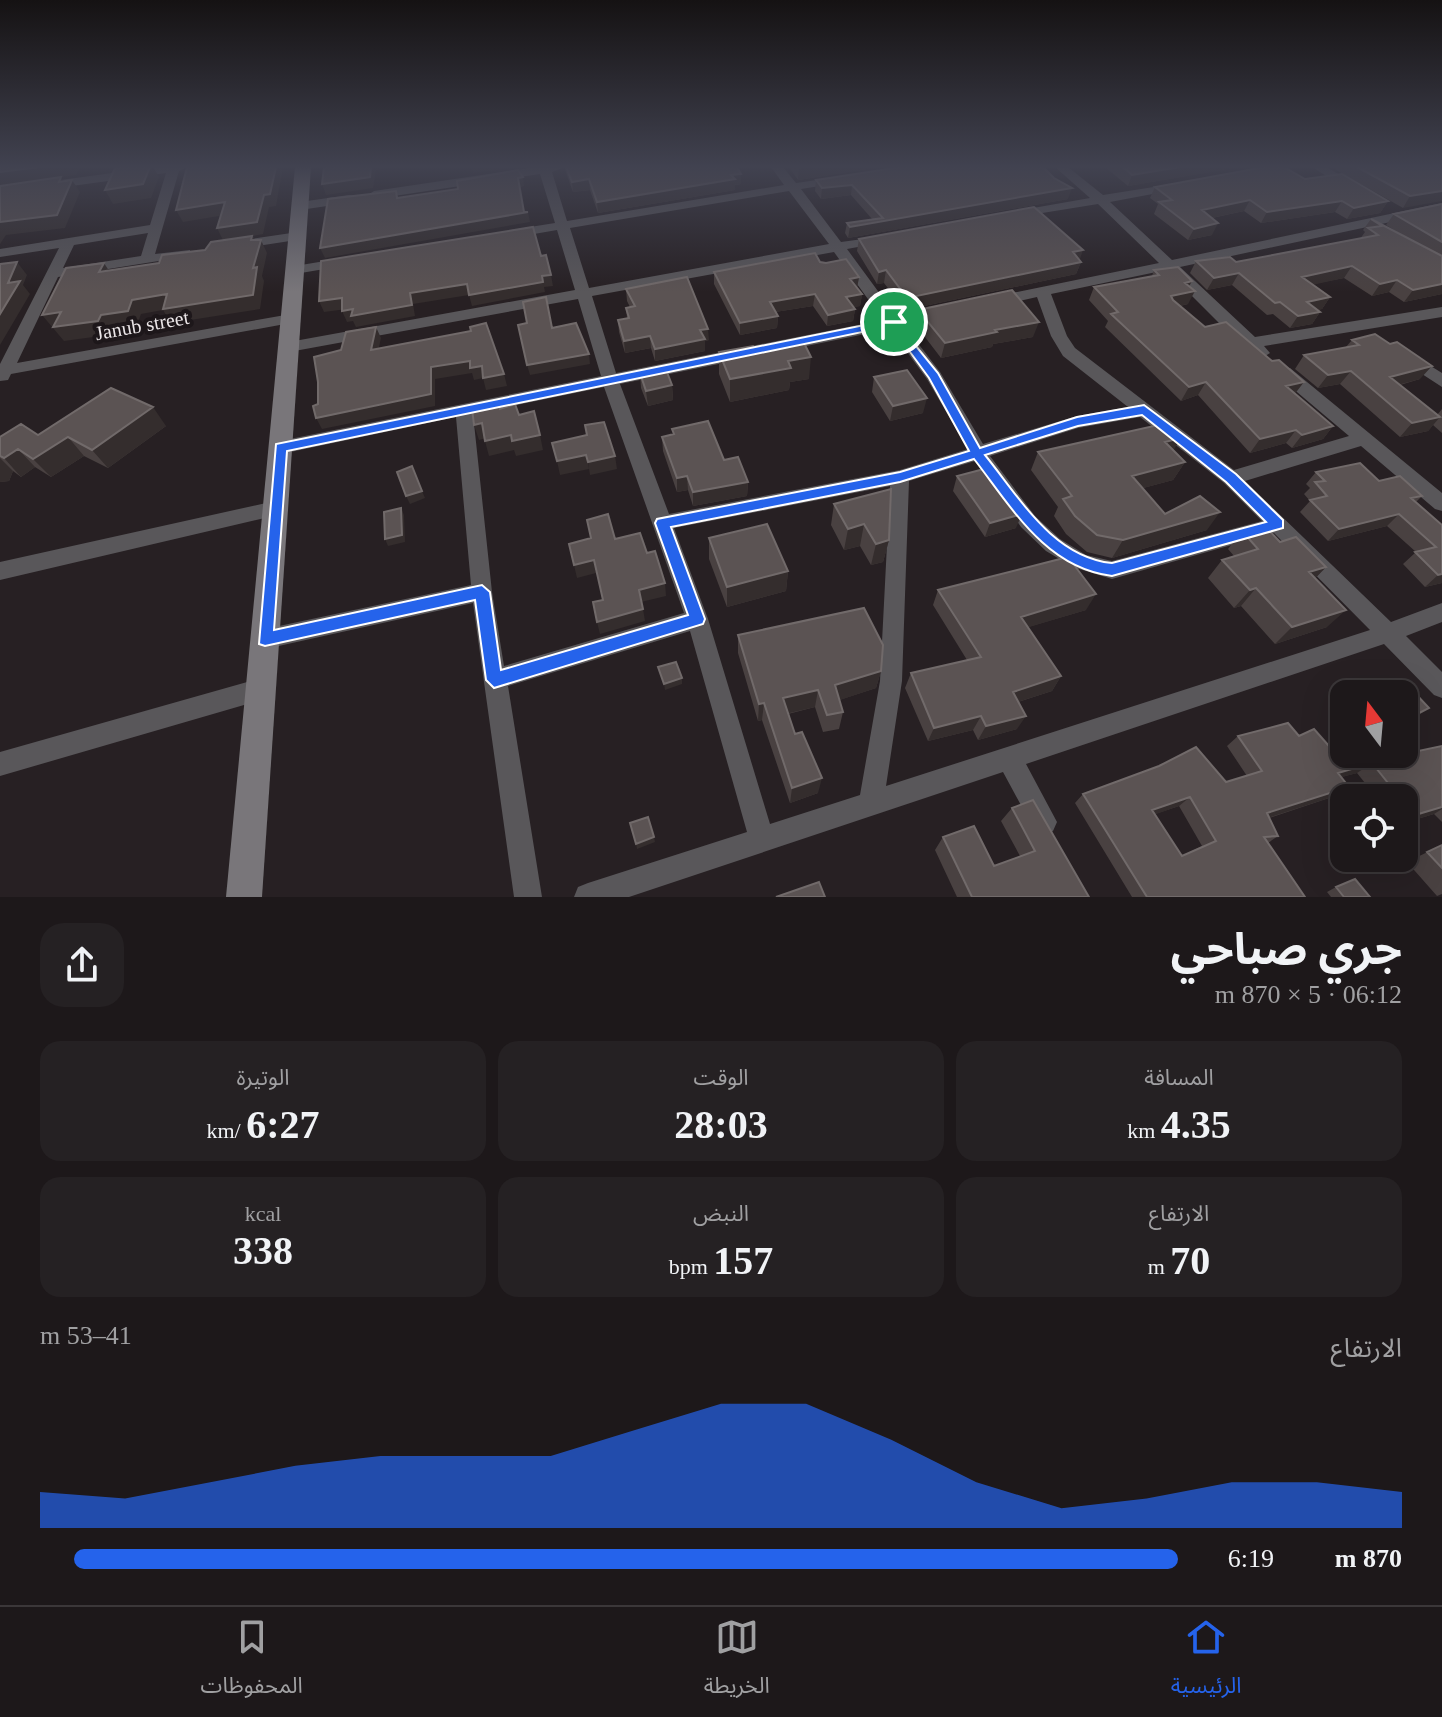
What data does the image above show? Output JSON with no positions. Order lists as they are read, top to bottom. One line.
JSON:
{"streets":{"street":["Janub street"]},"north":"top","page":{"heading":["جري صباحي","06:12 · 5 × 870 m"],"stats":[["المسافة","4.35 km"],["الوقت","28:03"],["الوتيرة","6:27 /km"],["الارتفاع","70 m"],["النبض","157 bpm"],["kcal","338"]],"chart":["الارتفاع","41–53 m"],"list":[{"name":"870 m","note":"6:19"}],"tabs":["الرئيسية","الخريطة","المحفوظات"]}}
